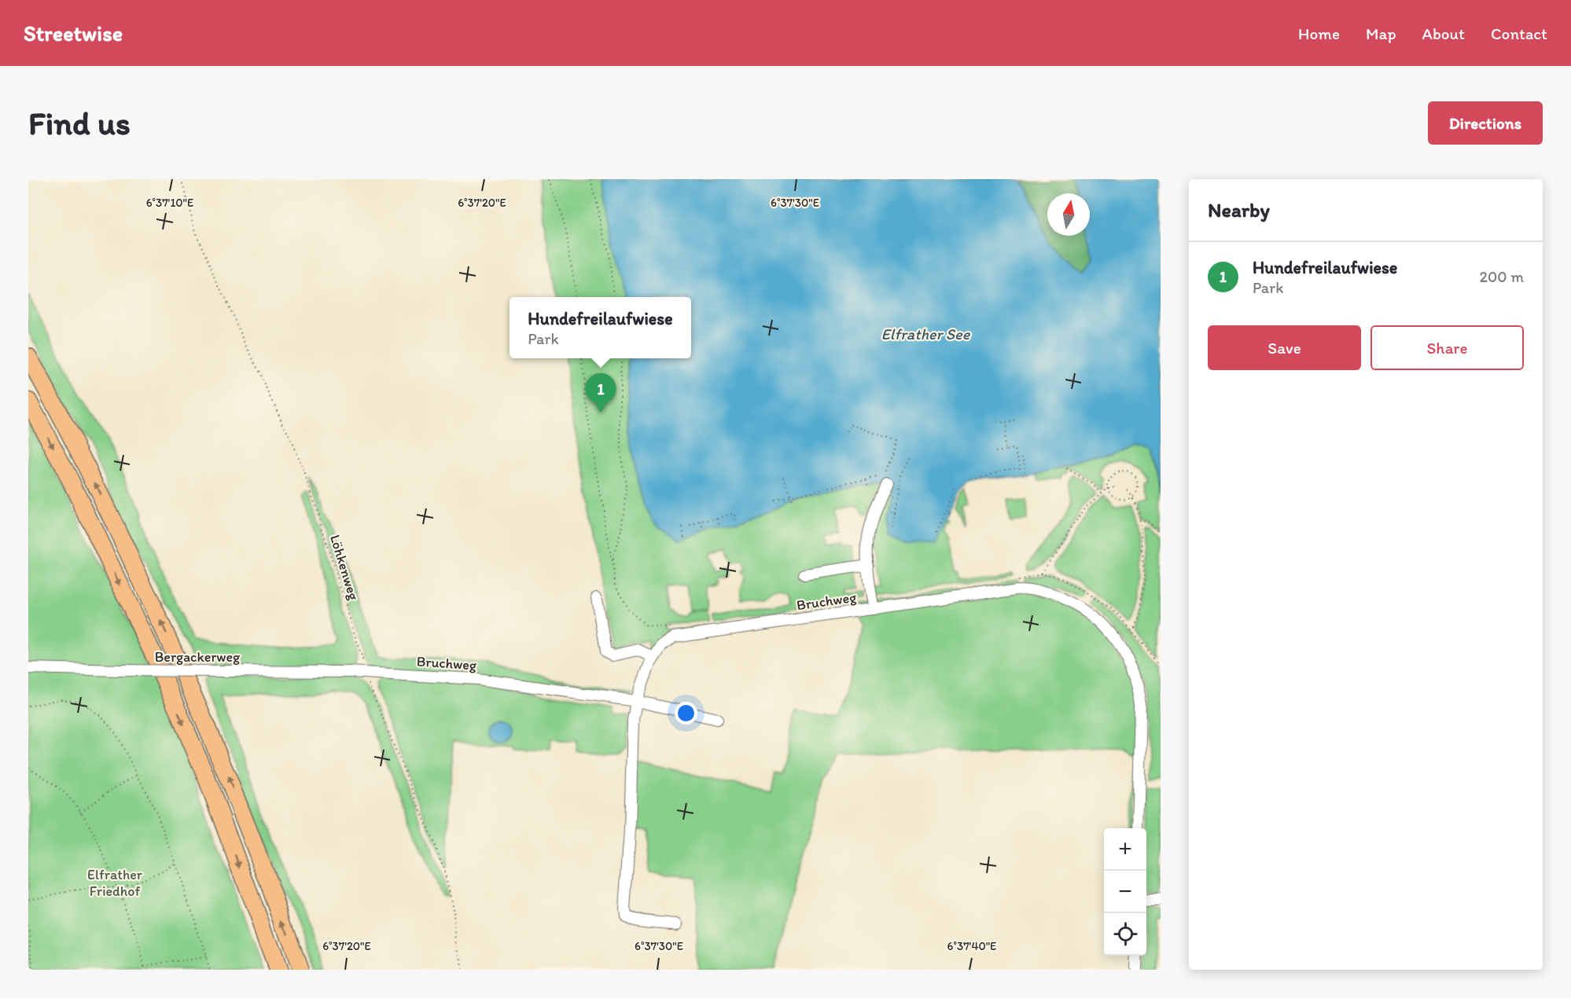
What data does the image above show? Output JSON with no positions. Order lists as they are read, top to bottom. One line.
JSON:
{"streets":{"street":["Bruchweg","Bergackerweg"],"path":["Löhkenweg"]},"crossings":[["Löhkenweg","Bruchweg"],["Löhkenweg","Bergackerweg"],["Bruchweg","Bergackerweg"]],"water":["Elfrather See"],"parks":["Elfrather Friedhof"],"north":"top","page":{"header":"Streetwise","nav":["Home","Map","About","Contact"],"buttons":["Directions",["Save","Share"]],"title":"Find us","heading":"Nearby","list":[{"mark":"1","name":"Hundefreilaufwiese","note":"Park","value":"200 m"}],"popup":["Hundefreilaufwiese","Park"],"pins":"1","map_buttons":["+","−"]},"coordinates":["6°37'10\"E","6°37'20\"E","6°37'30\"E","6°37'40\"E"]}
